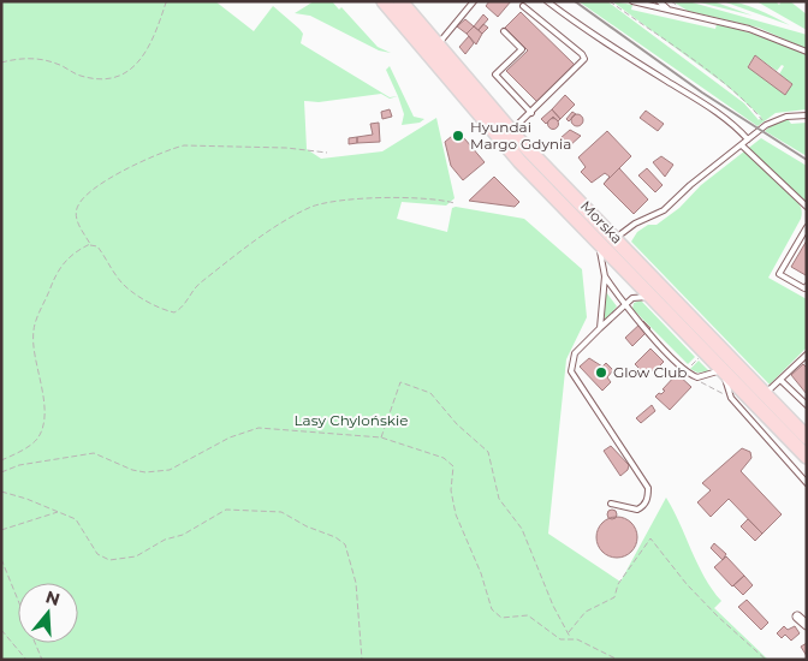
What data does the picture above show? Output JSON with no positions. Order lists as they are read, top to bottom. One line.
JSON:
{"streets":{"main road":["Morska"]},"parks":["Lasy Chylońskie"],"places":["Hyundai Margo Gdynia","Glow Club"],"north":"top"}
